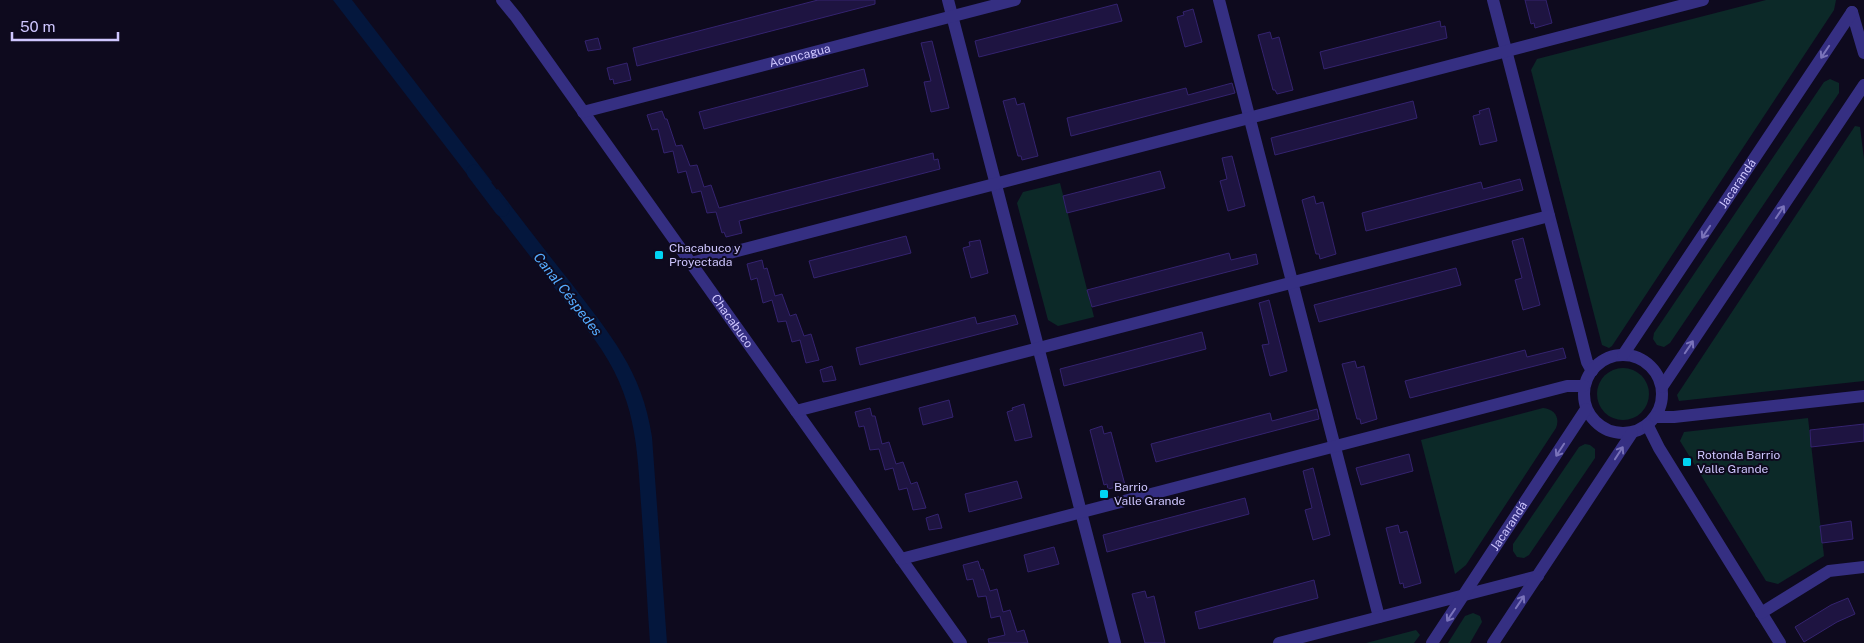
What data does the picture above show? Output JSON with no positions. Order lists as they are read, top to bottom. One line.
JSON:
{"streets":{"street":["Aconcagua","Jacarandá","Chacabuco"]},"crossings":[["Aconcagua","Chacabuco"]],"water":["Canal Céspedes"],"places":{"transit":["Chacabuco y Proyectada","Rotonda Barrio Valle Grande","Barrio Valle Grande"]},"scale_bar":"50 m"}
